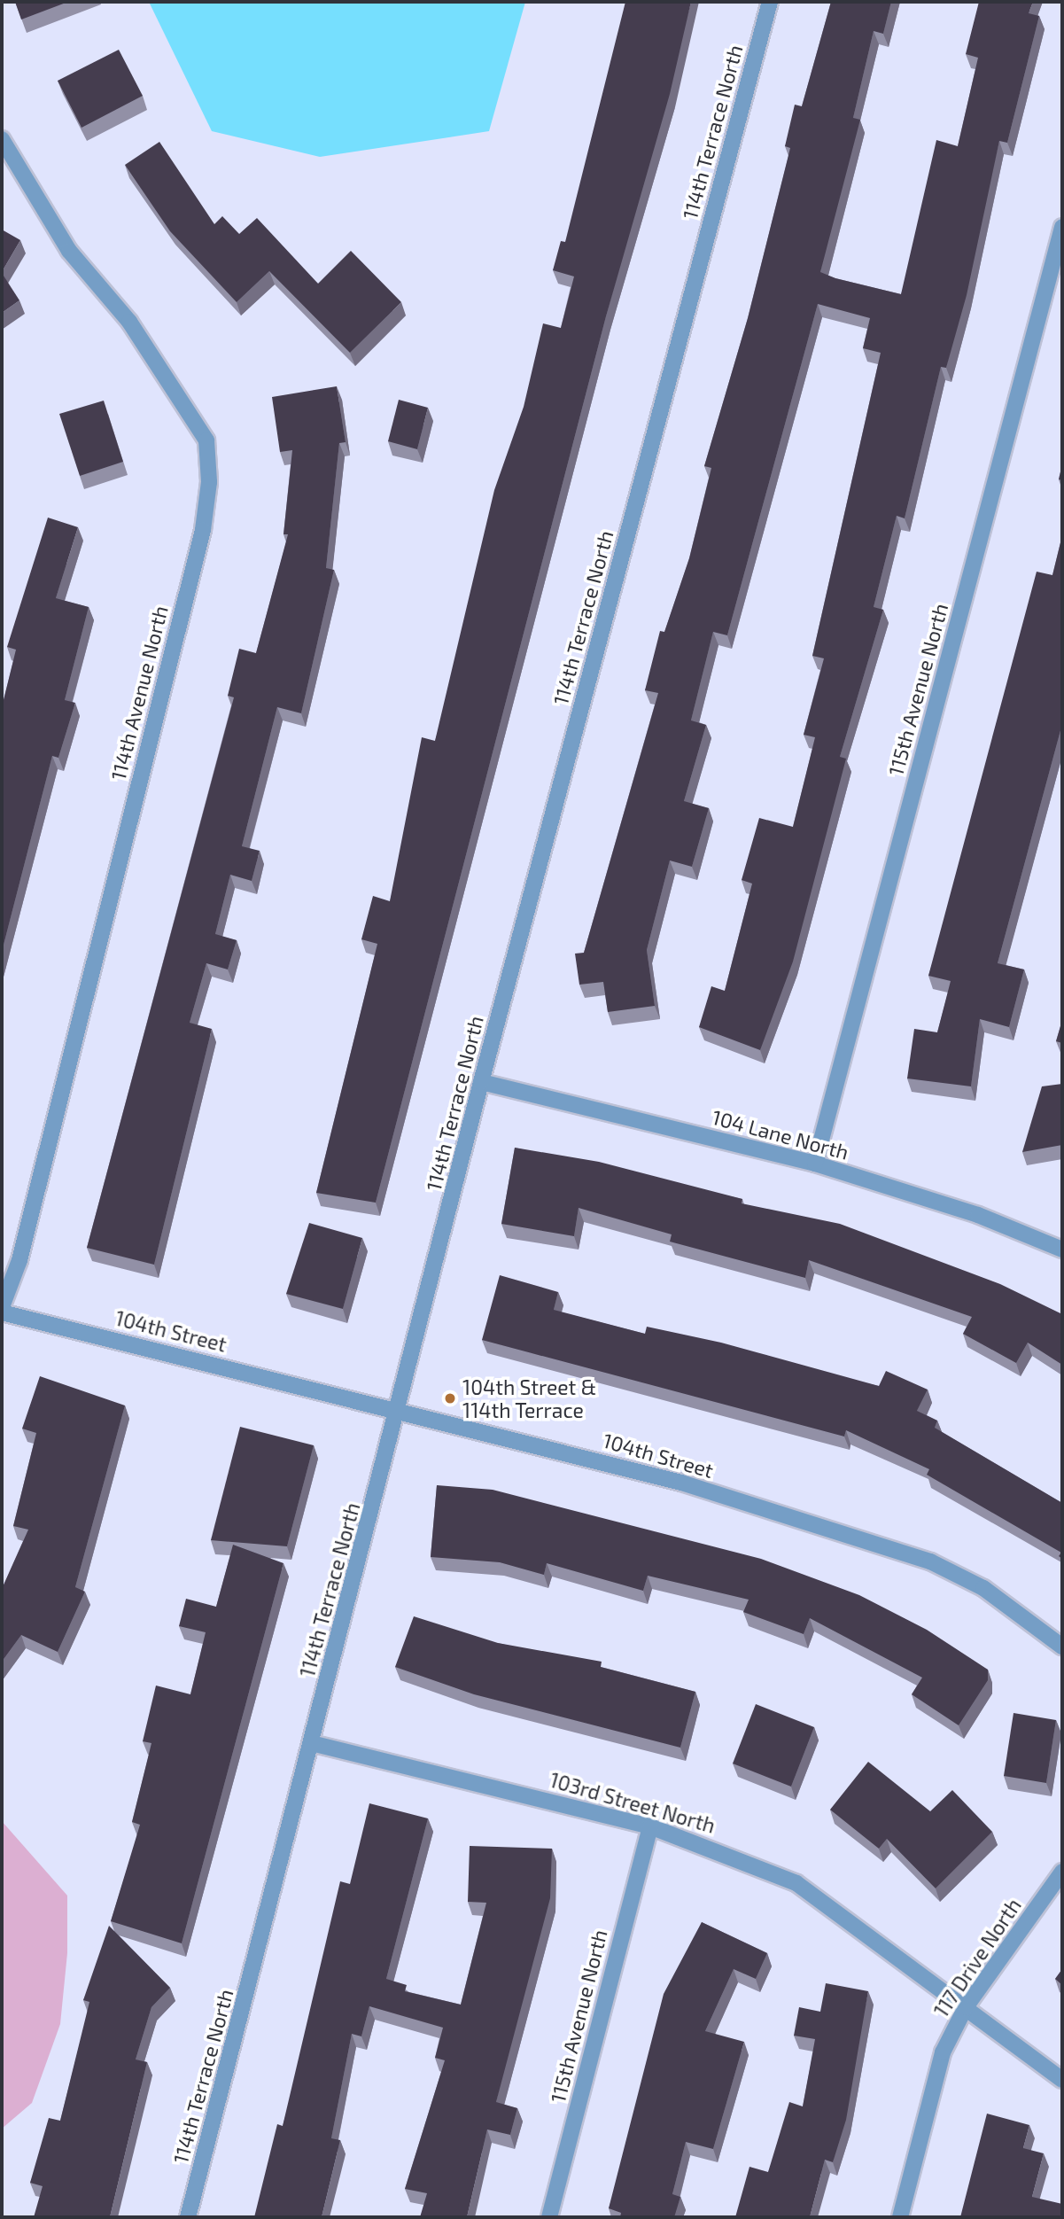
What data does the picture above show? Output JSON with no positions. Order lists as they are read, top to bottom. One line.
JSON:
{"streets":{"street":["114th Terrace North","115th Avenue North","114th Avenue North","104 Lane North","104th Street","103rd Street North","117 Drive North"]},"crossings":[["114th Terrace North","104 Lane North"],["114th Terrace North","104th Street"],["114th Terrace North","103rd Street North"],["115th Avenue North","104 Lane North"],["115th Avenue North","103rd Street North"],["103rd Street North","117 Drive North"]],"places":["104th Street & 114th Terrace"]}
